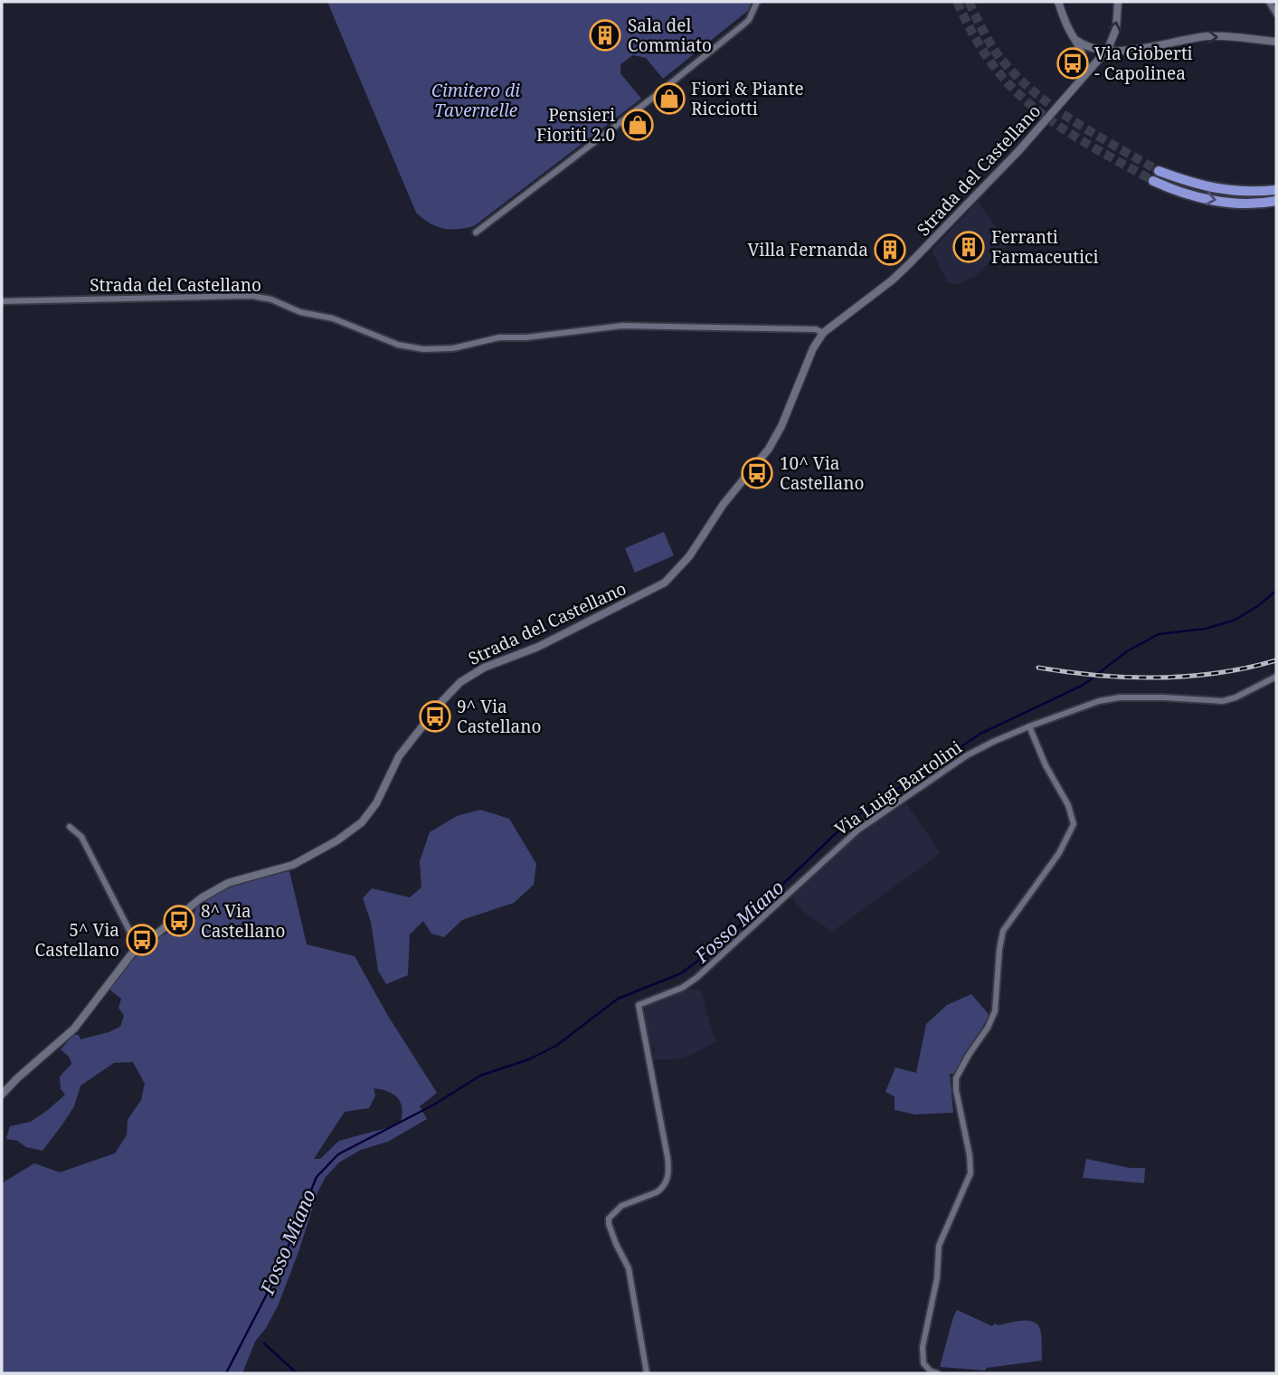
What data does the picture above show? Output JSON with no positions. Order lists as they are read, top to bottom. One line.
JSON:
{"streets":{"street":["Strada del Castellano","Via Luigi Bartolini"]},"water":["Fosso Miano"],"parks":["Cimitero di Tavernelle"],"places":{"building":["Sala del Commiato","Ferranti Farmaceutici","Villa Fernanda"],"bus stop":["Via Gioberti - Capolinea","10^ Via Castellano","9^ Via Castellano","8^ Via Castellano","5^ Via Castellano"],"shop":["Fiori & Piante Ricciotti","Pensieri Fioriti 2.0"]}}
